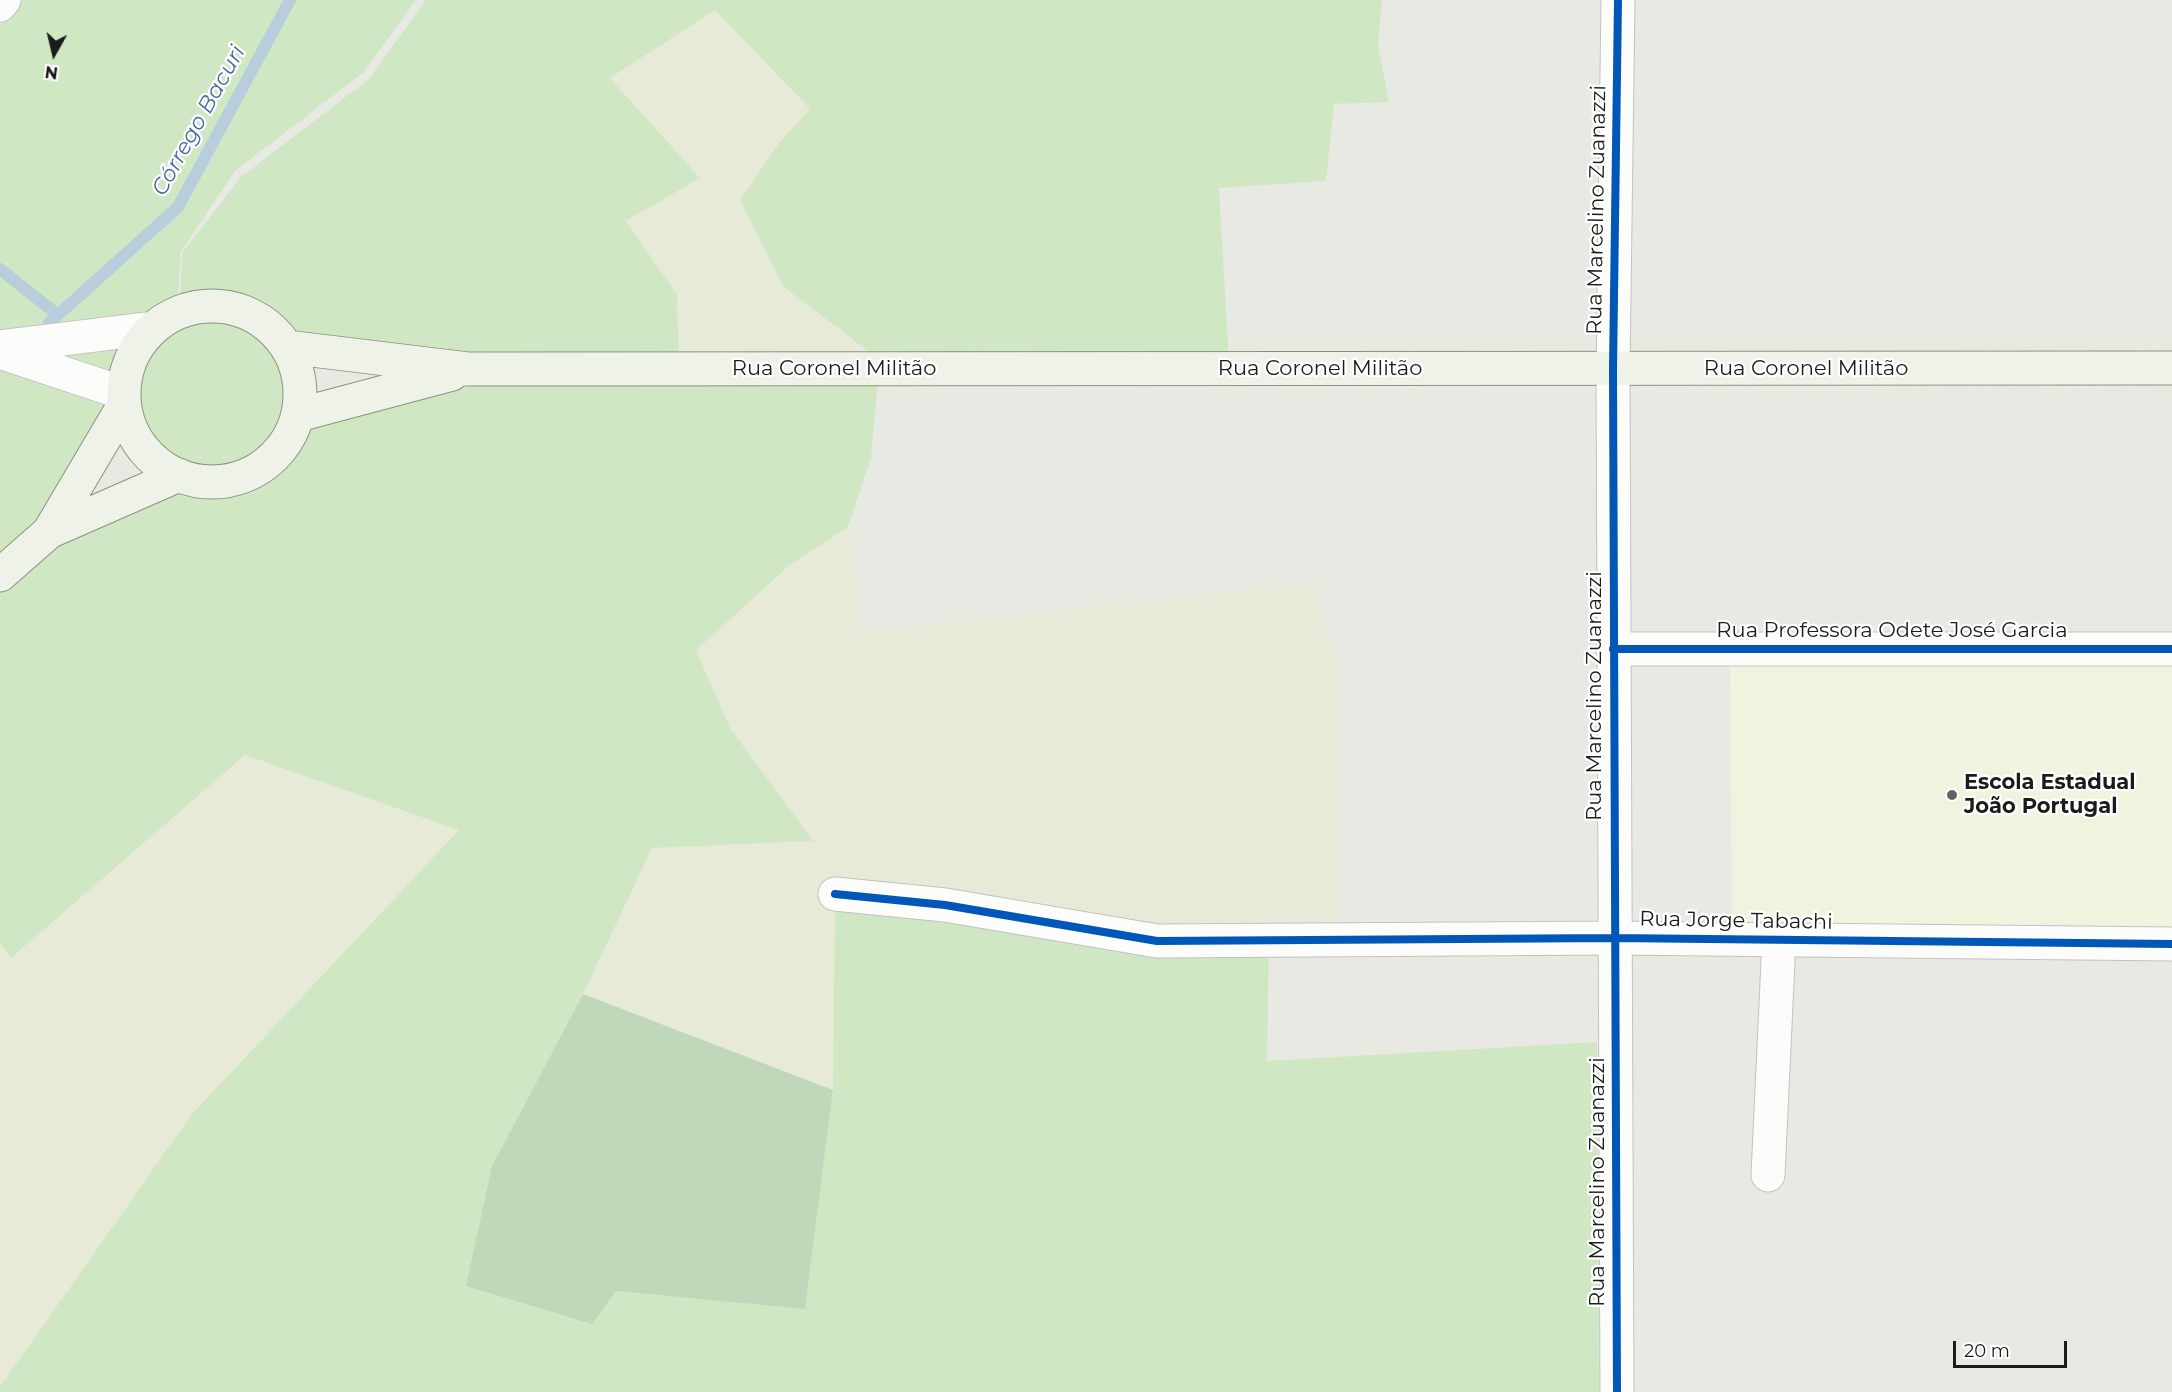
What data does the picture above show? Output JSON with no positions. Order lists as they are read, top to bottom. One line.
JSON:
{"streets":{"main road":["Rua Coronel Militão"],"street":["Rua Marcelino Zuanazzi","Rua Professora Odete José Garcia","Rua Jorge Tabachi"]},"crossings":[["Rua Marcelino Zuanazzi","Rua Coronel Militão"],["Rua Marcelino Zuanazzi","Rua Professora Odete José Garcia"],["Rua Marcelino Zuanazzi","Rua Jorge Tabachi"]],"water":["Córrego Bacuri"],"places":["Escola Estadual João Portugal"],"scale_bar":"20 m","north":"bottom"}
